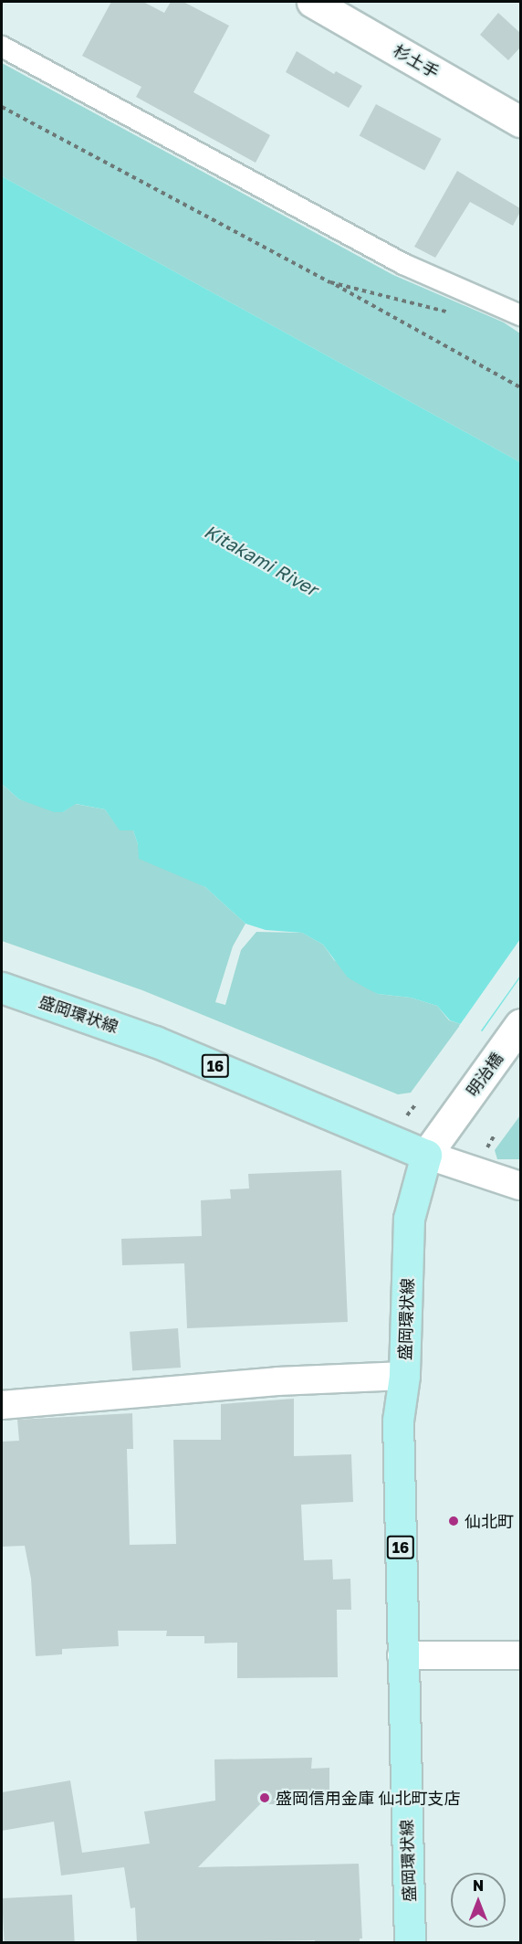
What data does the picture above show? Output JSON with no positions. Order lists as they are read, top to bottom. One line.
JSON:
{"streets":{"main road":["盛岡環状線","16"],"street":["杉土手","明治橋"]},"crossings":[["盛岡環状線","明治橋"]],"water":["Kitakami River"],"places":["仙北町","盛岡信用金庫 仙北町支店"],"north":"top"}
